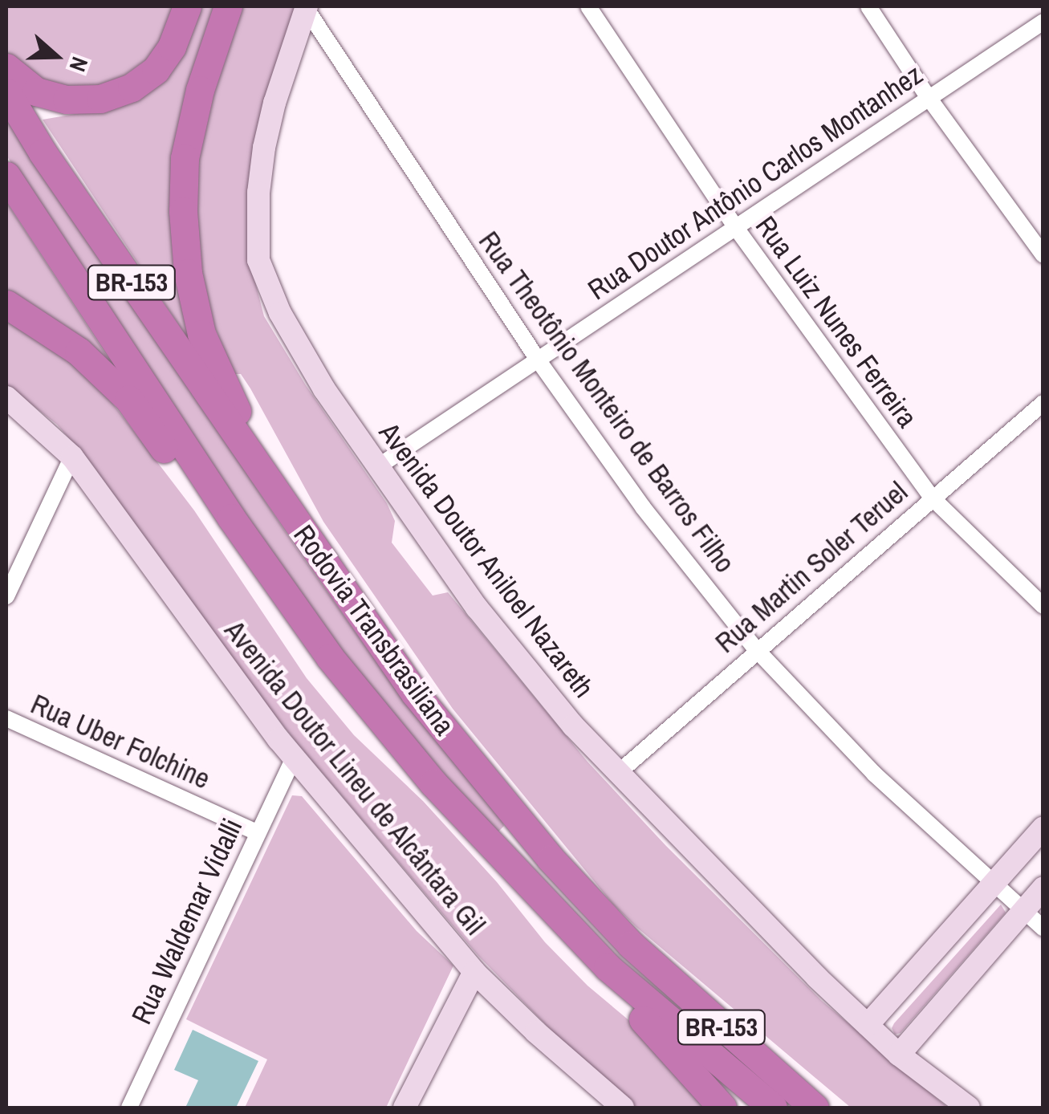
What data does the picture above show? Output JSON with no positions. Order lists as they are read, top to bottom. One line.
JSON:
{"streets":{"highway":["BR-153","Rodovia Transbrasiliana"],"main road":["Avenida Doutor Aniloel Nazareth","Avenida Doutor Lineu de Alcântara Gil"],"street":["Rua Doutor Antônio Carlos Montanhez","Rua Luiz Nunes Ferreira","Rua Theotônio Monteiro de Barros Filho","Rua Martin Soler Teruel","Rua Uber Folchine","Rua Waldemar Vidalli"]},"crossings":[["Rua Doutor Antônio Carlos Montanhez","Rua Luiz Nunes Ferreira"],["Rua Doutor Antônio Carlos Montanhez","Rua Theotônio Monteiro de Barros Filho"],["Rua Doutor Antônio Carlos Montanhez","Avenida Doutor Aniloel Nazareth"],["Rua Luiz Nunes Ferreira","Rua Martin Soler Teruel"],["Rua Theotônio Monteiro de Barros Filho","Avenida Doutor Aniloel Nazareth"],["Rua Theotônio Monteiro de Barros Filho","Rua Martin Soler Teruel"],["Avenida Doutor Aniloel Nazareth","Rua Martin Soler Teruel"],["Rua Uber Folchine","Rua Waldemar Vidalli"],["Avenida Doutor Lineu de Alcântara Gil","Rua Waldemar Vidalli"]],"north":"right"}
